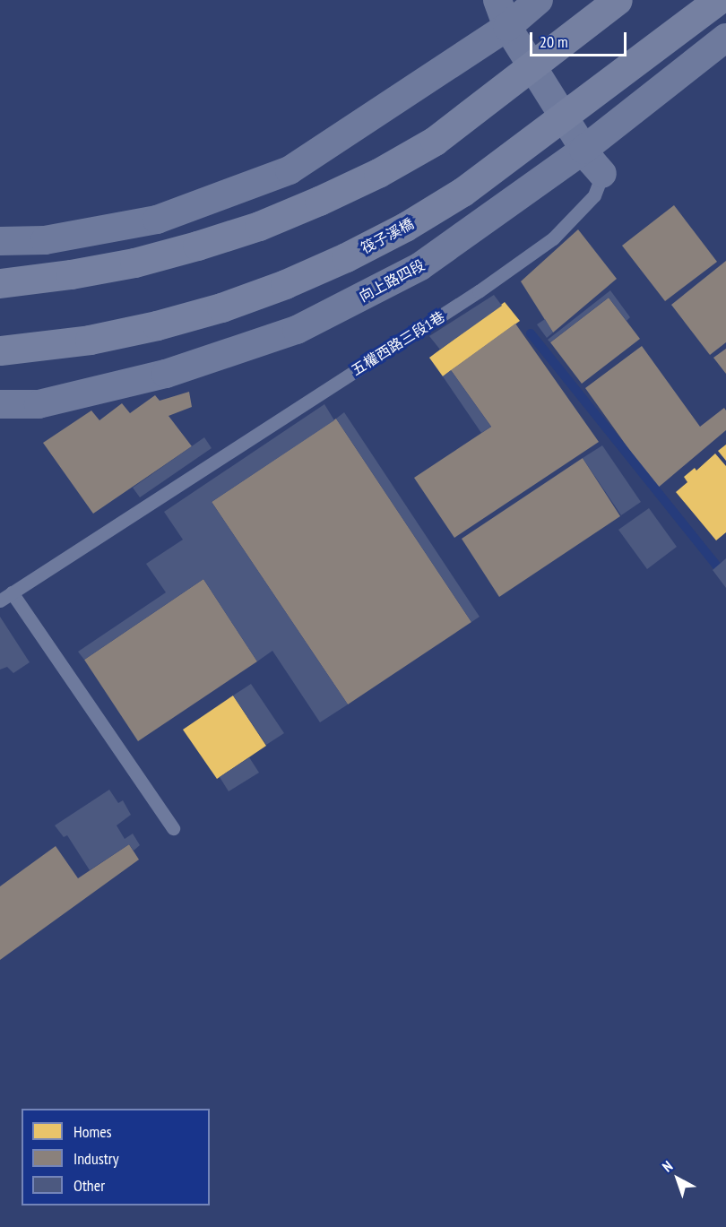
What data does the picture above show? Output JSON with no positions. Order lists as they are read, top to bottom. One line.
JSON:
{"streets":{"main road":["筏子溪橋"],"street":["向上路四段","五權西路三段1巷"]},"crossings":[["向上路四段","五權西路三段1巷"]],"legend":["Homes","Industry","Other"],"scale_bar":"20 m","north":"top left"}
